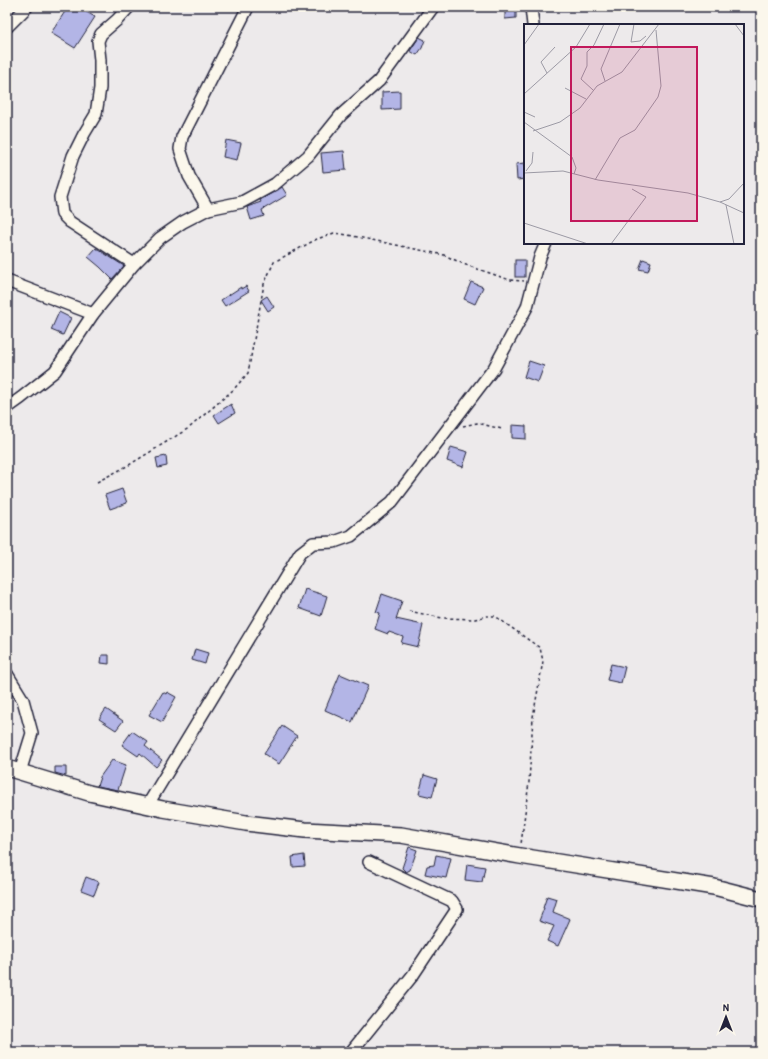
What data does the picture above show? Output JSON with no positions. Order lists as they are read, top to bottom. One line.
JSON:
{"north":"top"}
